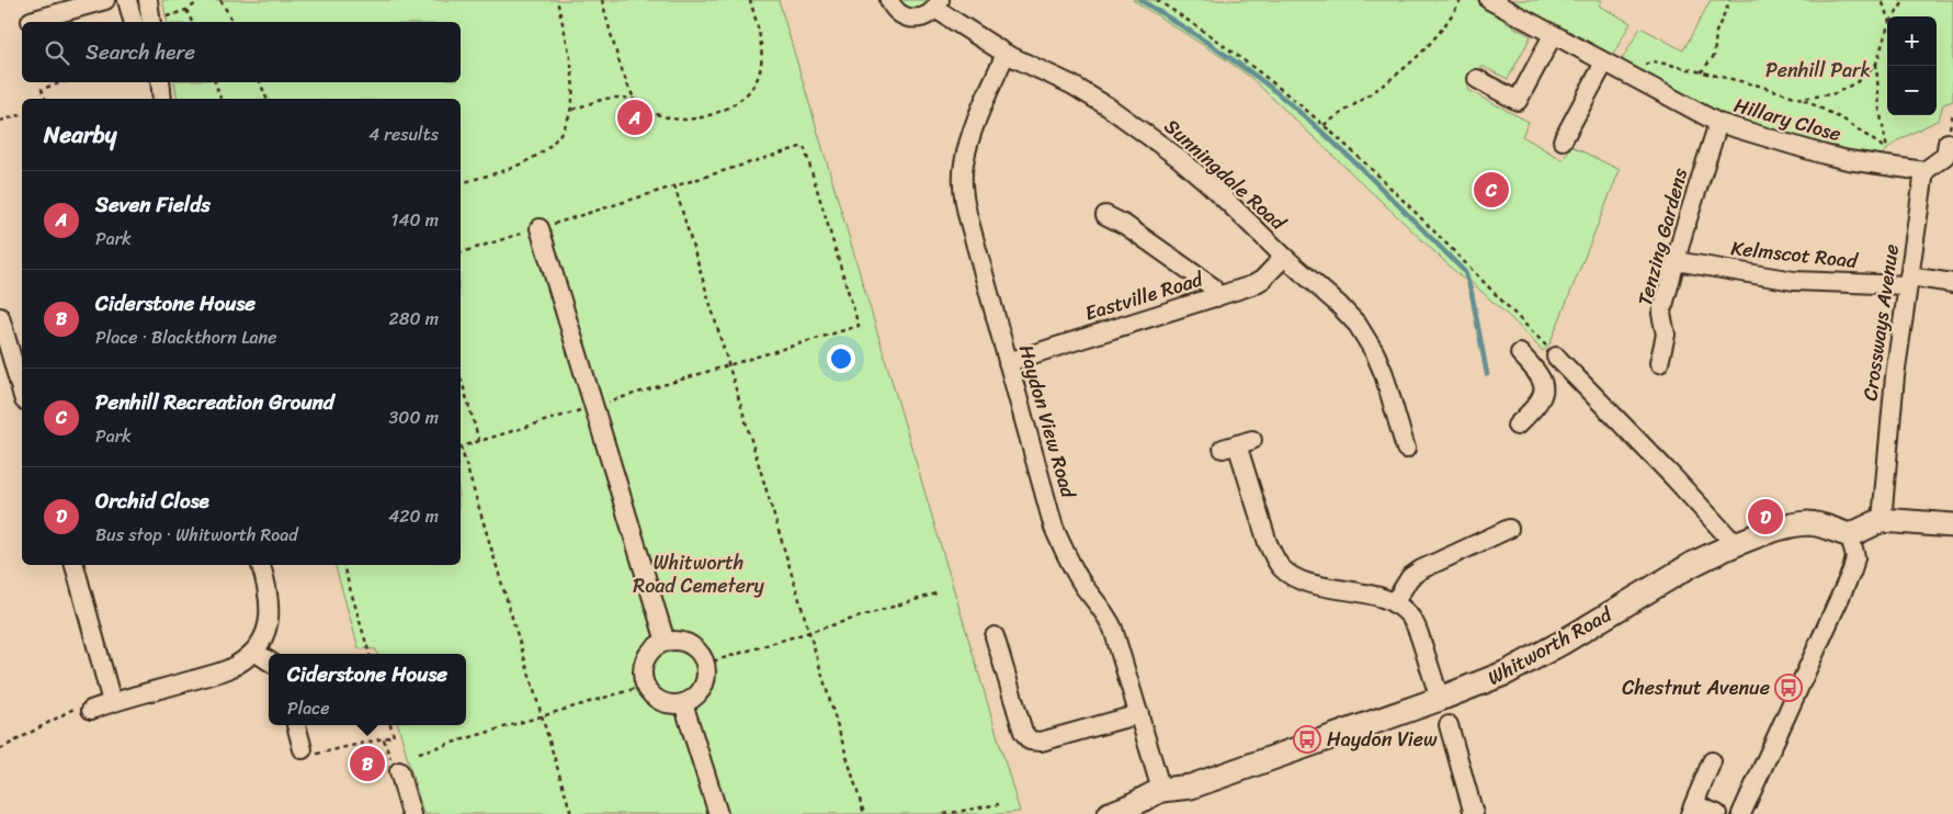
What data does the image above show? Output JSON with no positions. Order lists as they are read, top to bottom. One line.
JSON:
{"streets":{"main road":["Whitworth Road"],"street":["Hillary Close","Sunningdale Road","Tenzing Gardens","Kelmscot Road","Eastville Road","Crossways Avenue","Haydon View Road"]},"crossings":[["Hillary Close","Tenzing Gardens"],["Hillary Close","Crossways Avenue"],["Sunningdale Road","Eastville Road"],["Sunningdale Road","Haydon View Road"],["Tenzing Gardens","Kelmscot Road"],["Kelmscot Road","Crossways Avenue"],["Eastville Road","Haydon View Road"],["Haydon View Road","Whitworth Road"]],"parks":["Penhill Park","Whitworth Road Cemetery"],"places":{"bus stop":["Chestnut Avenue","Haydon View"]},"page":{"map_buttons":["+","−"],"search":"Search here","pins":["A","C","D","B"],"heading":["Nearby","4 results"],"list":[{"mark":"A","name":"Seven Fields","note":"Park","value":"140 m"},{"mark":"B","name":"Ciderstone House","note":"Place · Blackthorn Lane","value":"280 m"},{"mark":"C","name":"Penhill Recreation Ground","note":"Park","value":"300 m"},{"mark":"D","name":"Orchid Close","note":"Bus stop · Whitworth Road","value":"420 m"}],"popup":["Ciderstone House","Place"]}}
